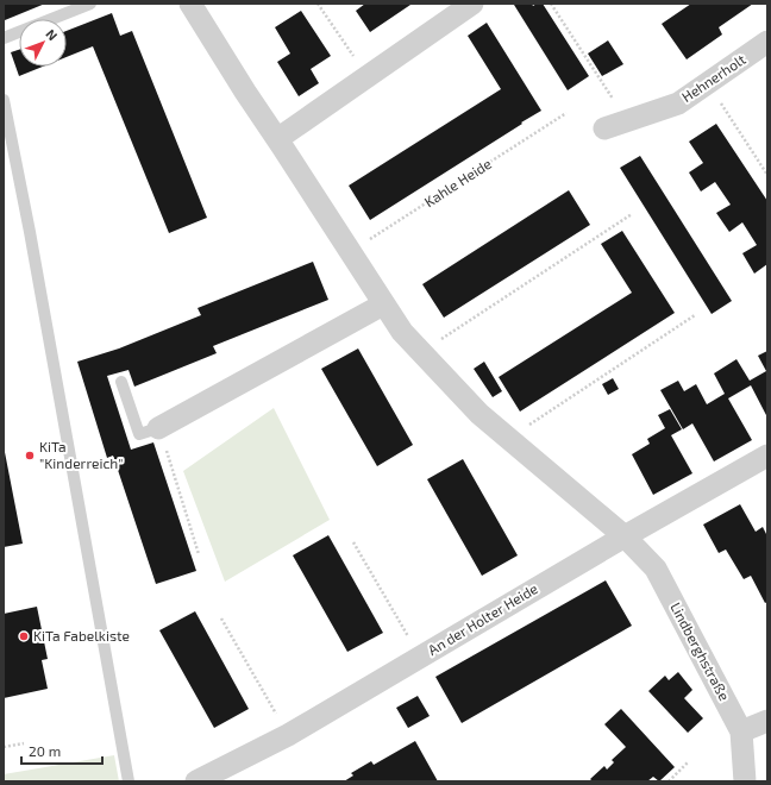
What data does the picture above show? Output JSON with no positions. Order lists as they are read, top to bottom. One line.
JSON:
{"streets":{"street":["Hehnerholt","An der Holter Heide","Lindberghstraße"],"path":["Kahle Heide"]},"crossings":[["An der Holter Heide","Lindberghstraße"]],"places":["KiTa \"Kinderreich\"","KiTa Fabelkiste"],"scale_bar":"20 m","north":"top right"}
